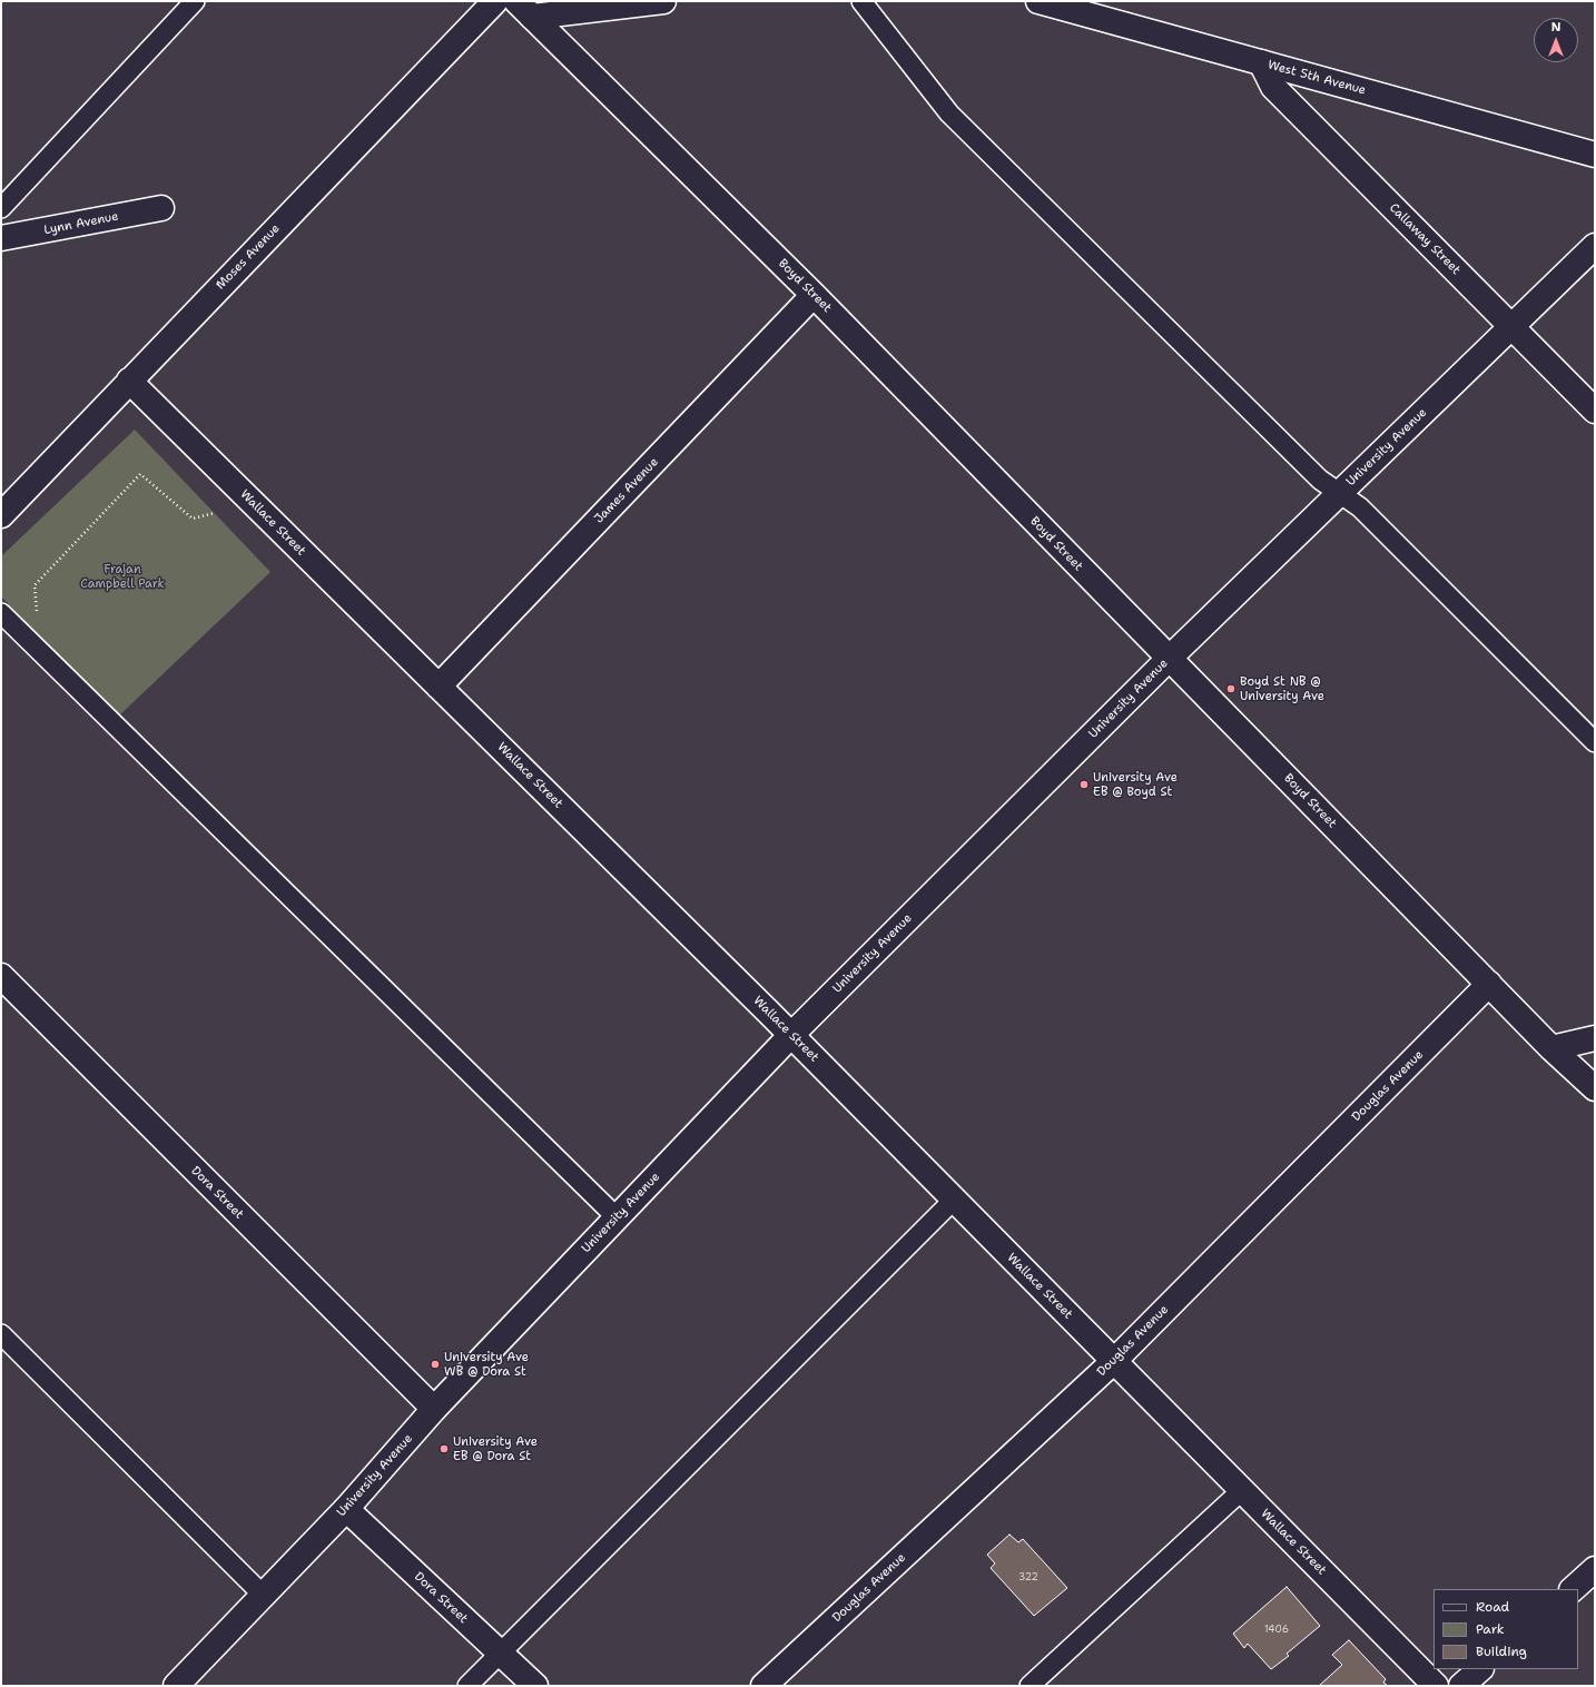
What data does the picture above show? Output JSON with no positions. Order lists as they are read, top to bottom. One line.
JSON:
{"streets":{"street":["West 5th Avenue","Lynn Avenue","Callaway Street","Moses Avenue","Boyd Street","University Avenue","James Avenue","Wallace Street","Douglas Avenue","Dora Street"]},"crossings":[["West 5th Avenue","Callaway Street"],["Callaway Street","University Avenue"],["Moses Avenue","Wallace Street"],["Boyd Street","University Avenue"],["Boyd Street","James Avenue"],["Boyd Street","Douglas Avenue"],["University Avenue","Wallace Street"],["University Avenue","Dora Street"],["James Avenue","Wallace Street"],["Wallace Street","Douglas Avenue"]],"parks":["Frajan Campbell Park"],"places":["Boyd St NB @ University Ave","University Ave EB @ Boyd St","University Ave WB @ Dora St","University Ave EB @ Dora St"],"house_numbers":["322","1406"],"legend":["Road","Park","Building"],"north":"top"}
